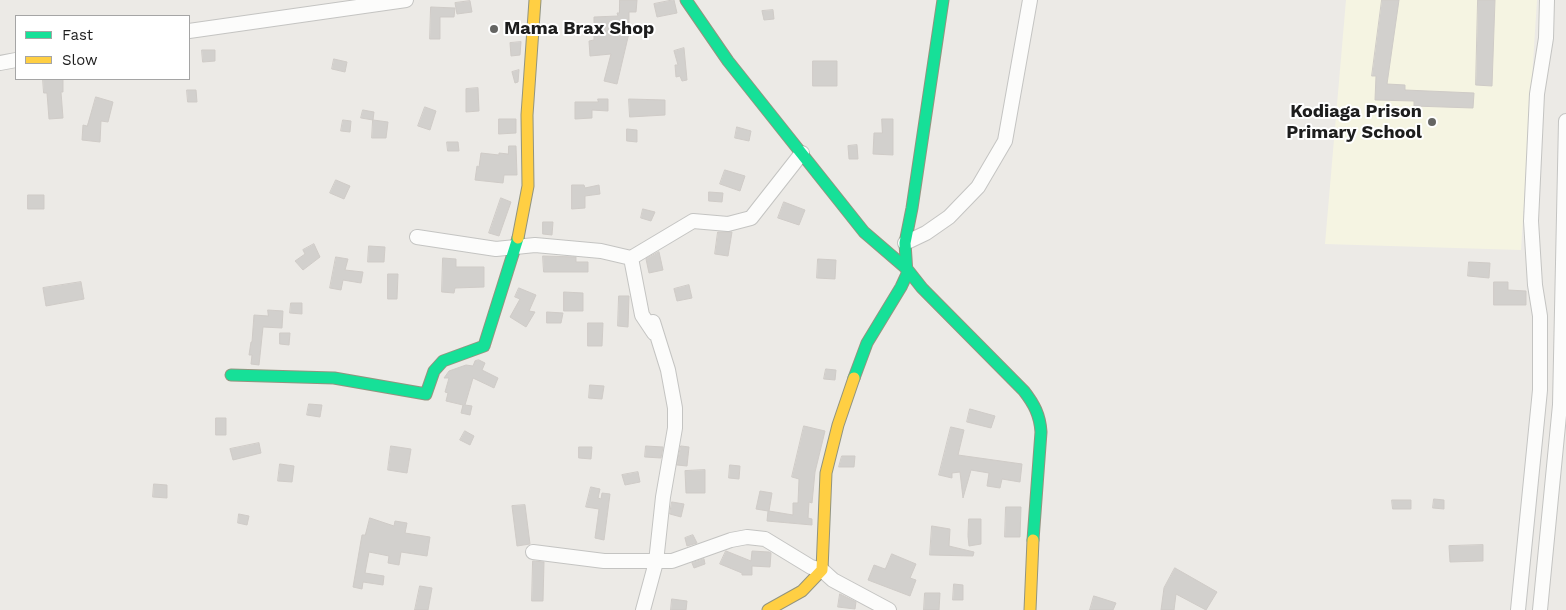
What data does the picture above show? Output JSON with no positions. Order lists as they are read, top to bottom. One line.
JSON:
{"places":["Mama Brax Shop","Kodiaga Prison Primary School"],"legend":["Fast","Slow"]}
